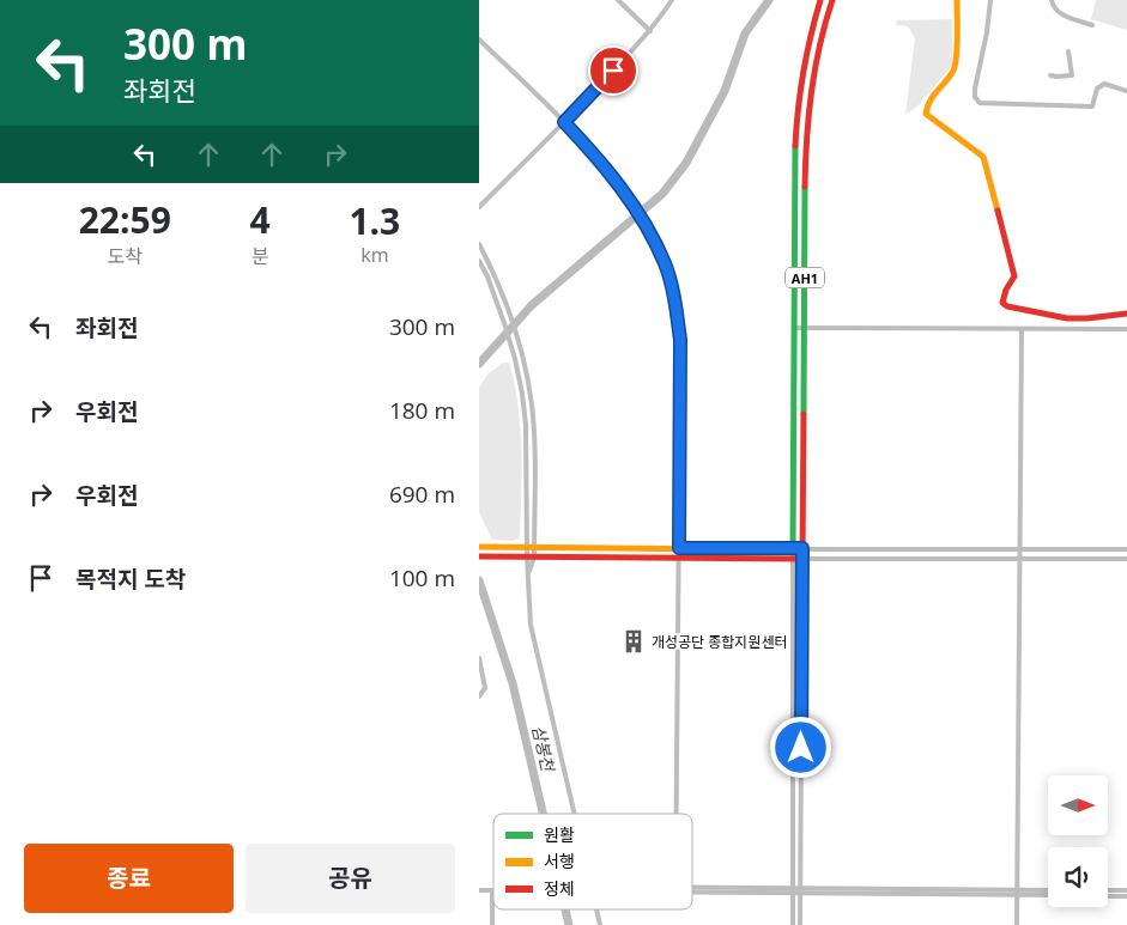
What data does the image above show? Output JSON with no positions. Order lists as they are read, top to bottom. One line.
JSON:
{"streets":{"main road":["AH1"]},"water":["삼봉천"],"places":{"building":["개성공단 종합지원센터"]},"legend":["원활","서행","정체"],"north":"right","page":{"turn":["300 m","좌회전"],"eta":["22:59","도착","4","분","1.3","km"],"list":[{"name":"좌회전","value":"300 m"},{"name":"우회전","value":"180 m"},{"name":"우회전","value":"690 m"},{"name":"목적지 도착","value":"100 m"}],"buttons":["종료","공유"]}}
